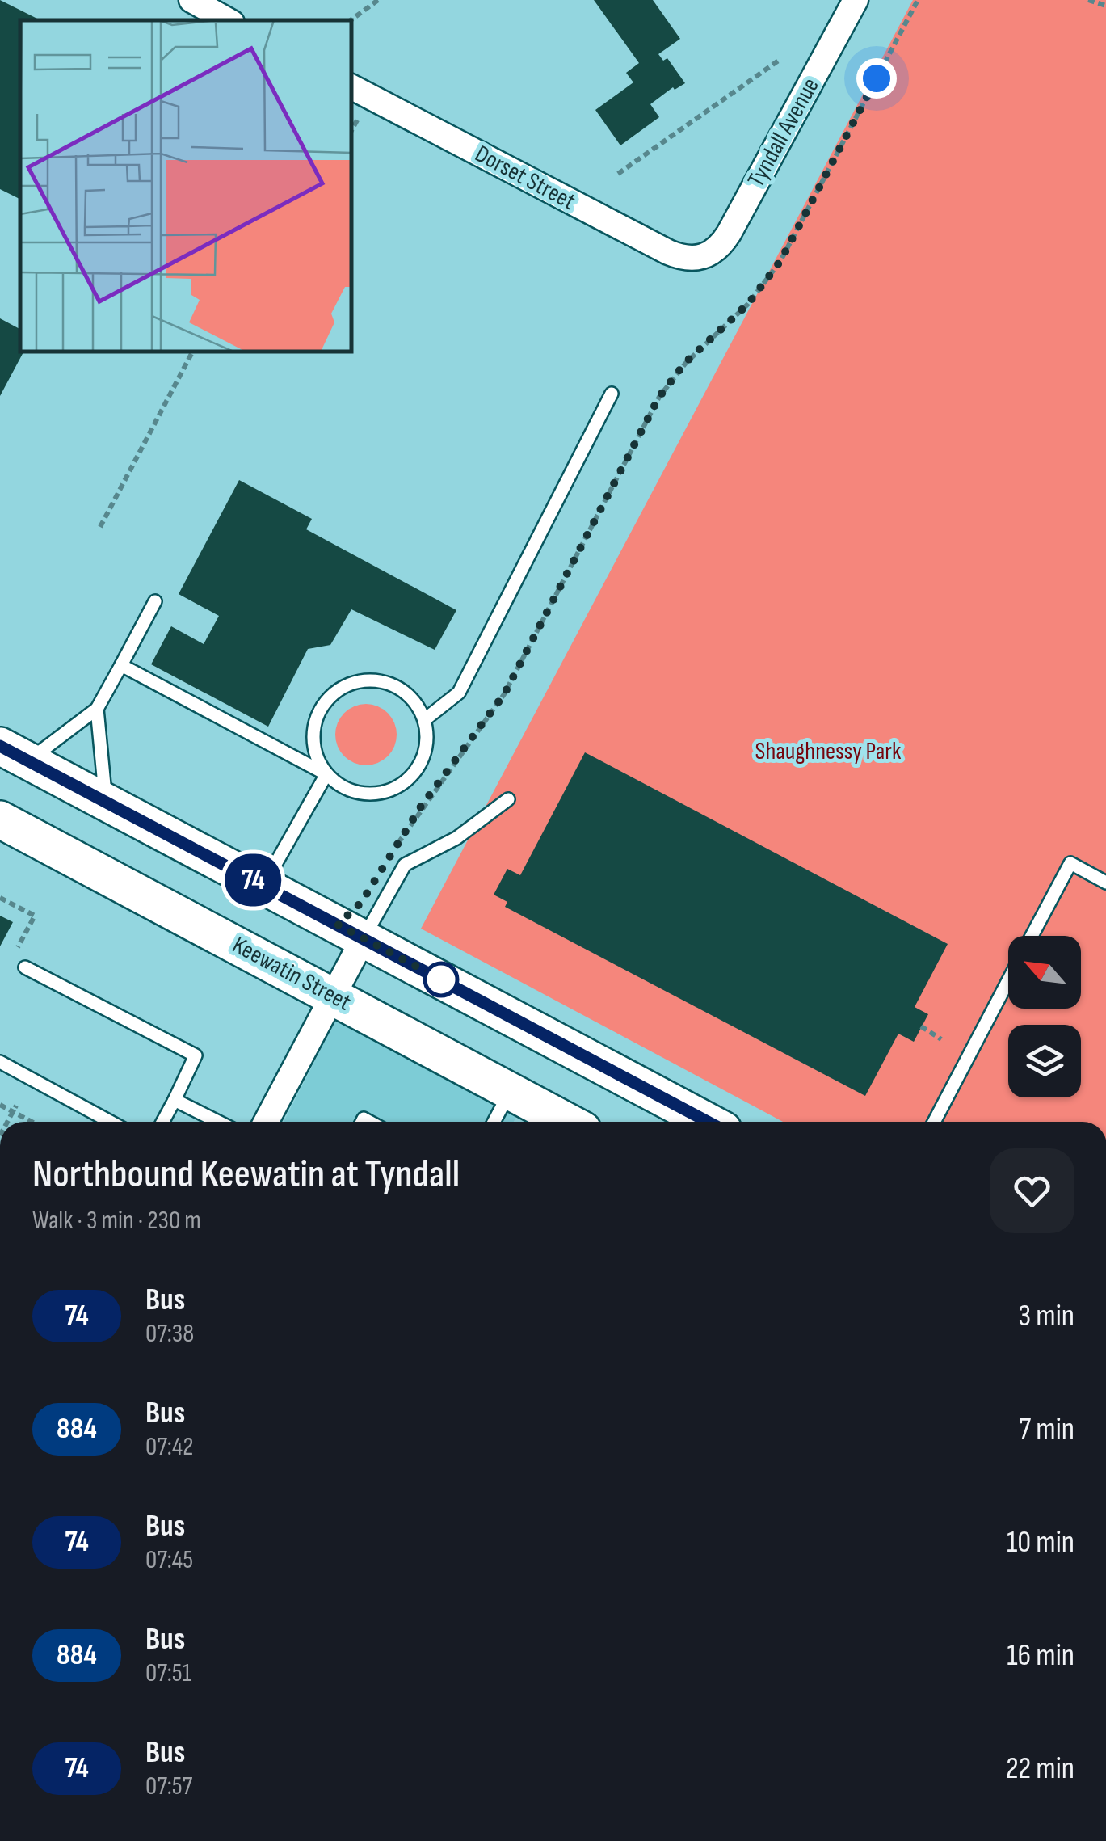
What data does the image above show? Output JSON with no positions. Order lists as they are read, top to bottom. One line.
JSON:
{"streets":{"main road":["Keewatin Street"],"street":["Tyndall Avenue","Dorset Street"]},"crossings":[["Tyndall Avenue","Dorset Street"]],"parks":["Shaughnessy Park"],"lines":["bus line 74"],"north":"top left","page":{"on_map":"74","heading":["Northbound Keewatin at Tyndall","Walk · 3 min · 230 m"],"list":[{"mark":"74","name":"Bus","note":"07:38","value":"3 min"},{"mark":"884","name":"Bus","note":"07:42","value":"7 min"},{"mark":"74","name":"Bus","note":"07:45","value":"10 min"},{"mark":"884","name":"Bus","note":"07:51","value":"16 min"},{"mark":"74","name":"Bus","note":"07:57","value":"22 min"}]}}
